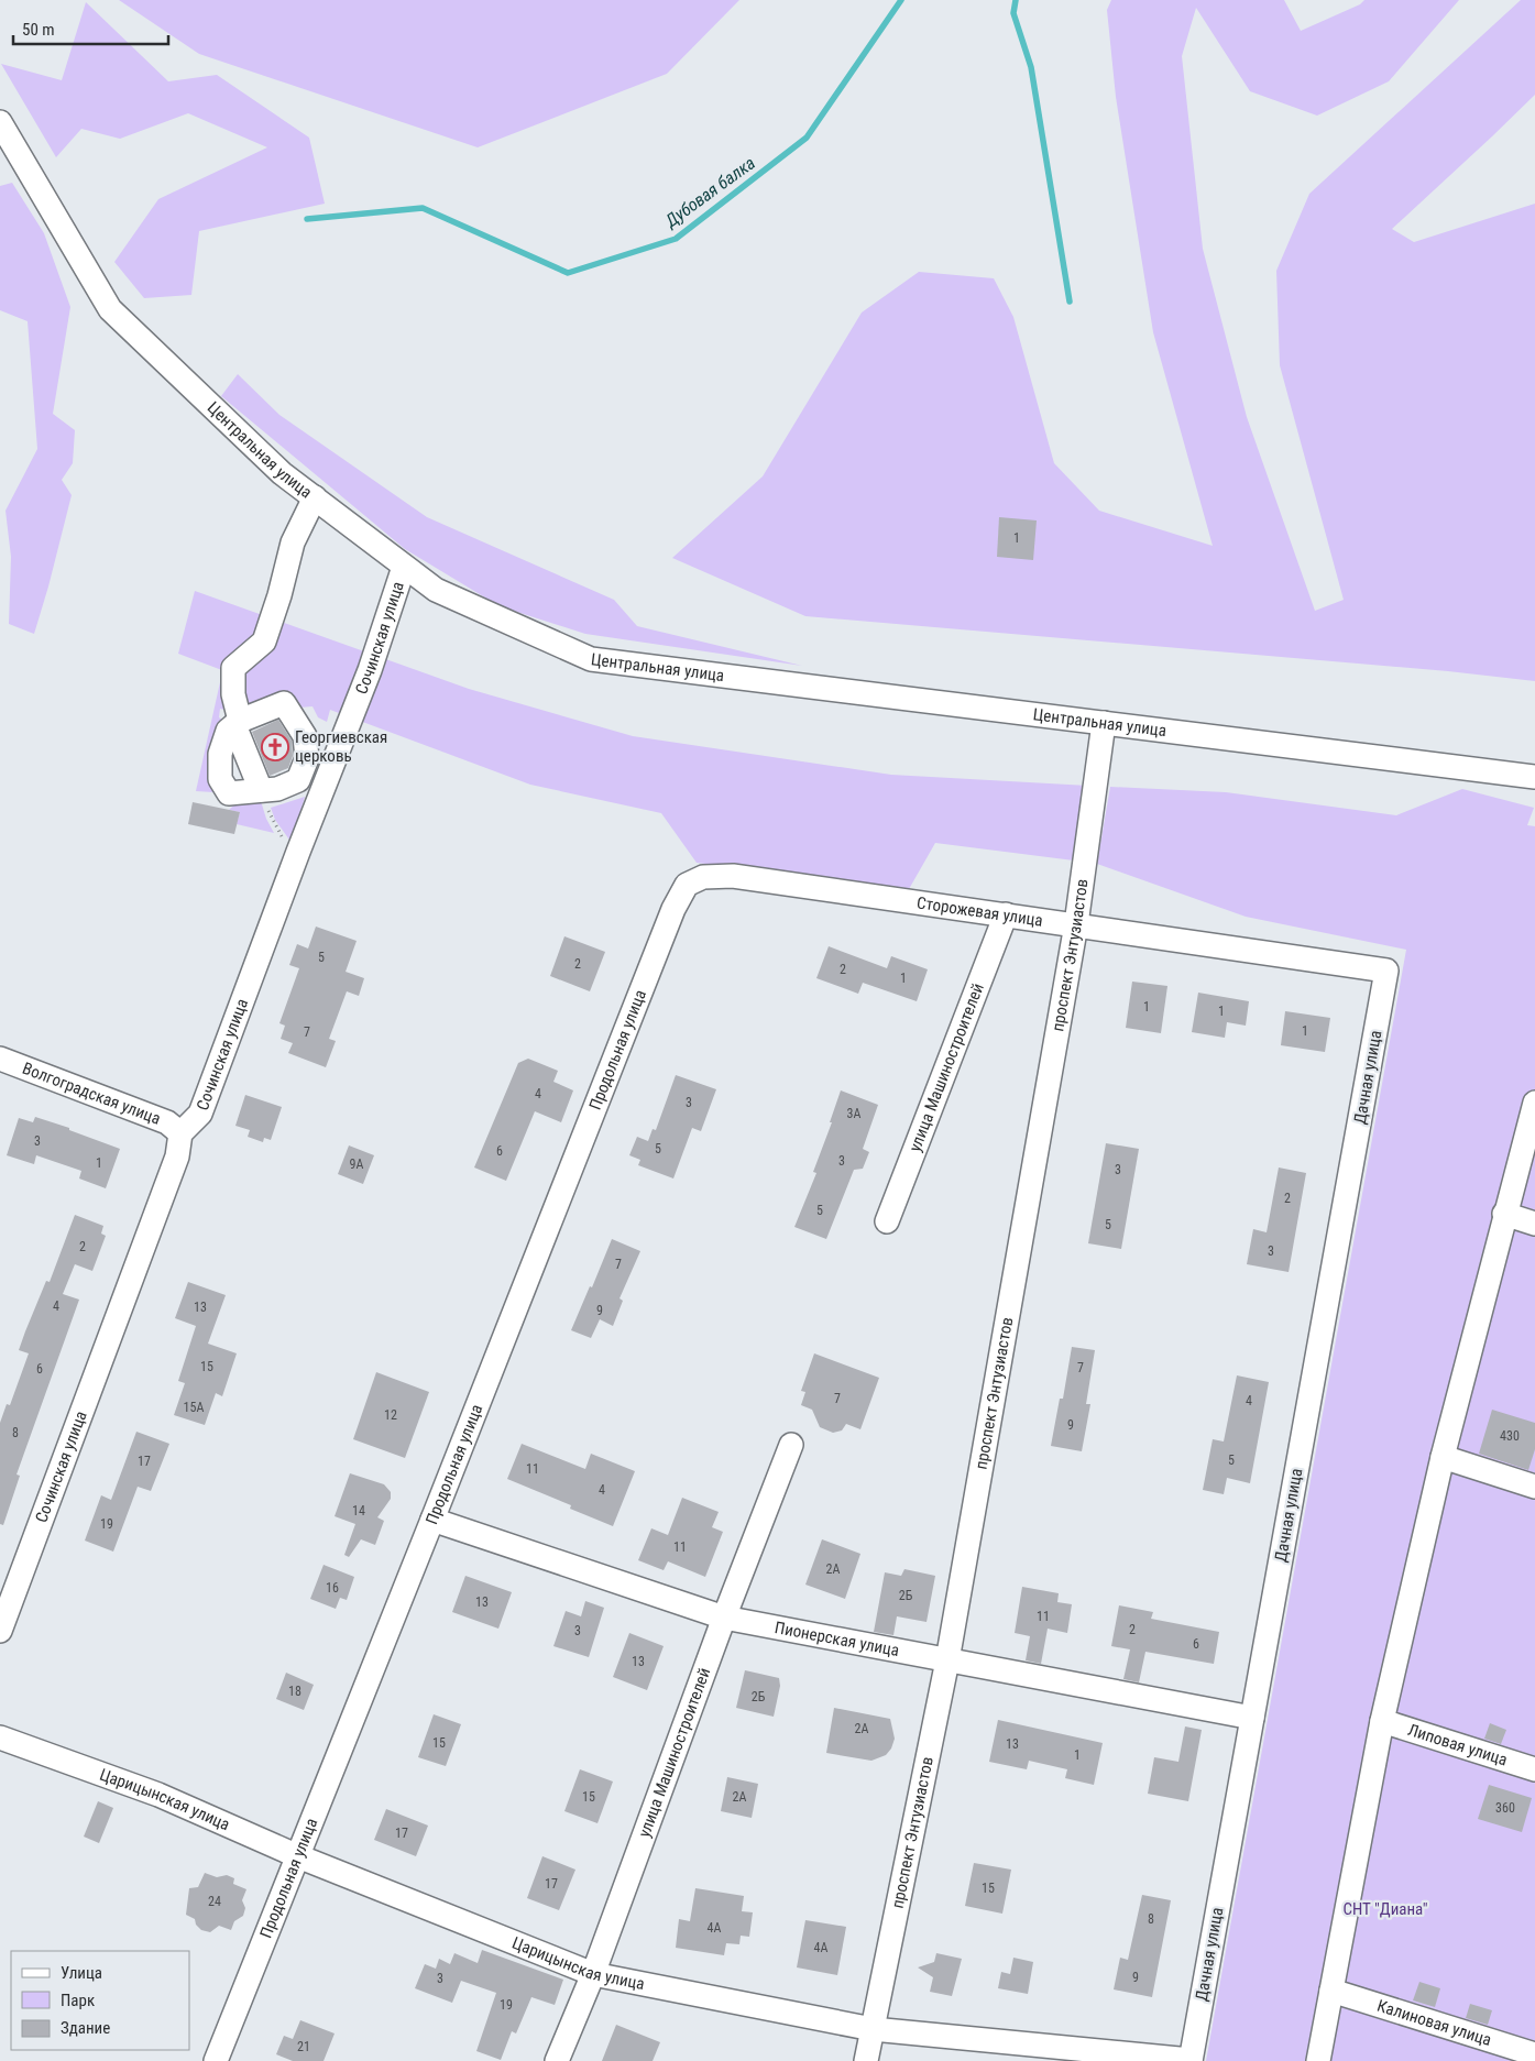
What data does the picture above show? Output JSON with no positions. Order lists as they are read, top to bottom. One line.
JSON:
{"streets":{"street":["Центральная улица","Сочинская улица","Сторожевая улица","проспект Энтузиастов","Продольная улица","улица Машиностроителей","Дачная улица","Волгоградская улица","Пионерская улица","Липовая улица","Царицынская улица","Калиновая улица"]},"crossings":[["Центральная улица","Сочинская улица"],["Центральная улица","проспект Энтузиастов"],["Сочинская улица","Волгоградская улица"],["Сторожевая улица","проспект Энтузиастов"],["Сторожевая улица","Продольная улица"],["Сторожевая улица","улица Машиностроителей"],["Сторожевая улица","Дачная улица"],["проспект Энтузиастов","Пионерская улица"],["проспект Энтузиастов","Царицынская улица"],["Продольная улица","Пионерская улица"],["Продольная улица","Царицынская улица"],["улица Машиностроителей","Пионерская улица"],["улица Машиностроителей","Царицынская улица"],["Дачная улица","Пионерская улица"],["Дачная улица","Царицынская улица"]],"water":["Дубовая балка"],"parks":["СНТ \"Диана\""],"places":{"church":["Георгиевская церковь"]},"house_numbers":["1","5","2","2","1","1","1","1","7","4","3","3А","3","5","6","3","1","9А","3","2","5","5","2","3","7","4","13","9","15","7","6","7","4","15А","12","9","8","430","5","17","11","4","14","19","11","2А","16","2Б","13","11","2","3","6","13","18","2Б","2А","15","13","1","15","2А","360","17","17","15","24","8","4А","4А","9","3","19","21"],"legend":["Улица","Парк","Здание"],"scale_bar":"50 m"}
